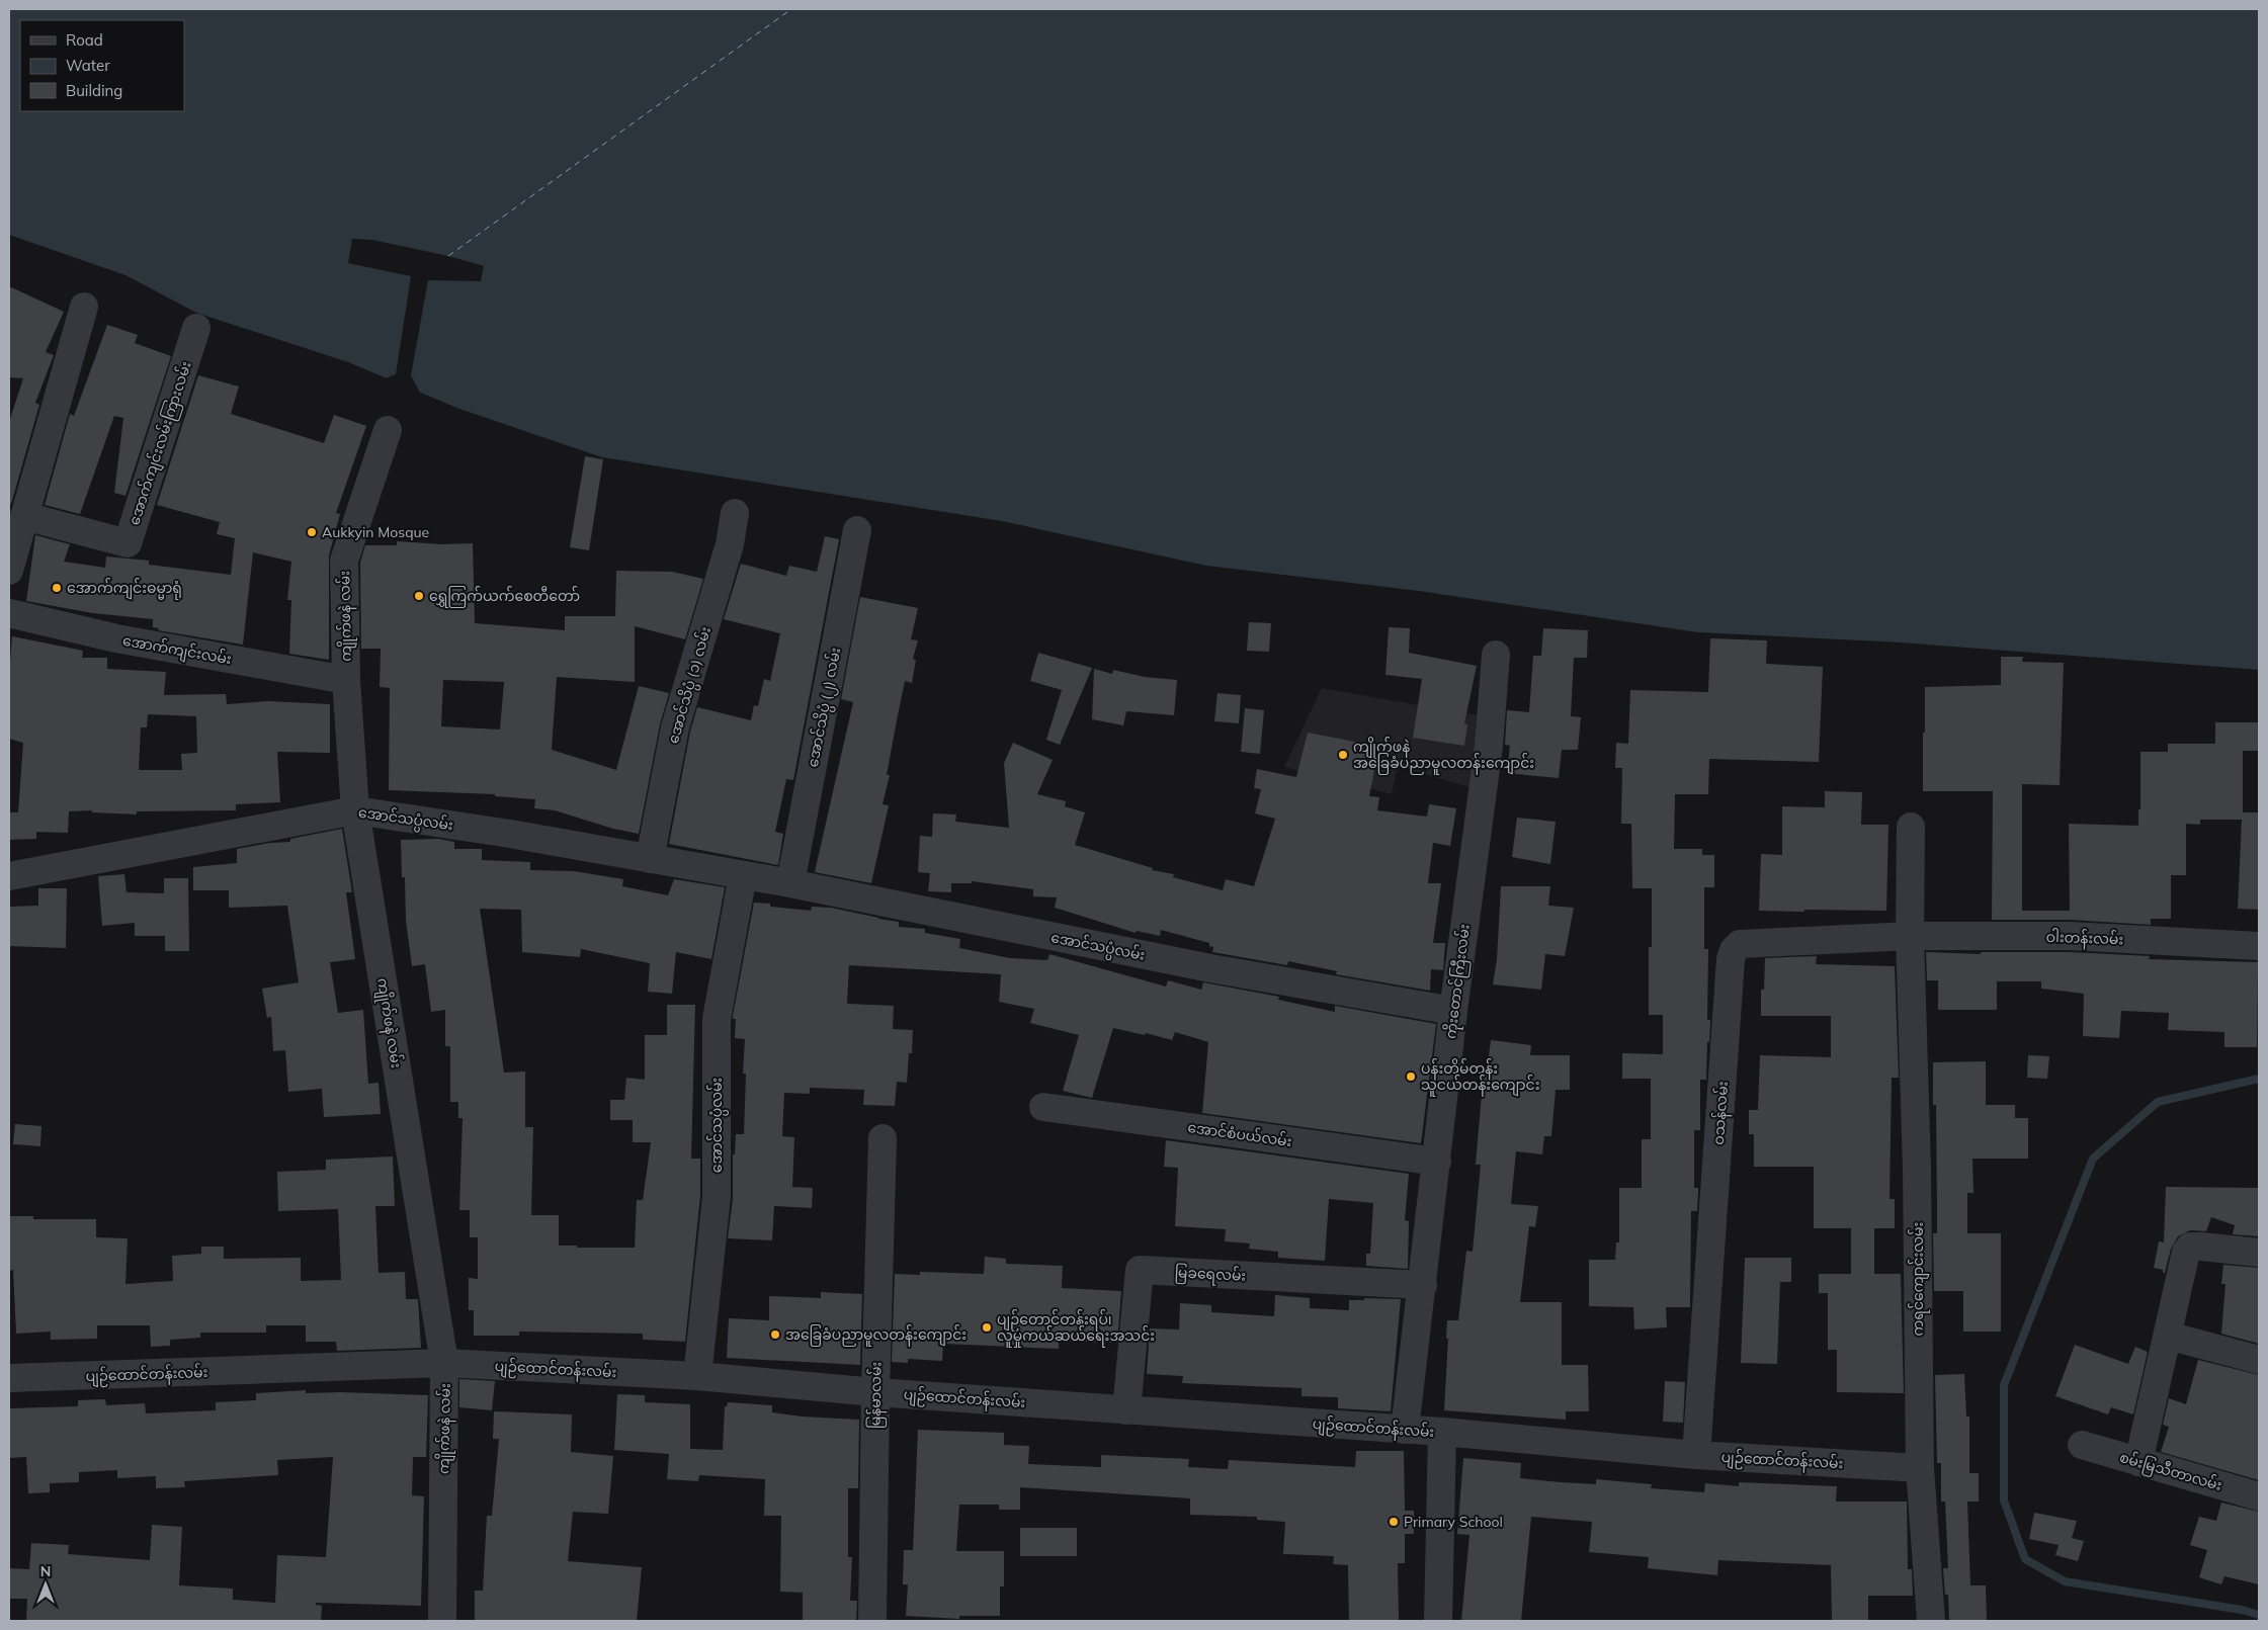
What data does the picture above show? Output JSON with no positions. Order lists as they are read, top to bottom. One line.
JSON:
{"streets":{"street":["အောက်ကျင်းလမ်းကြားလမ်း","ကျိုက်ဖနဲ လမ်း","အောက်ကျင်းလမ်း","အောင်သိပ္ပံ (၁) လမ်း","အောင်သိပ္ပံ (၂) လမ်း","အောင်သပ္ပံလမ်း","ဝါးတန်းလမ်း","ကိုးတောင်ကြီးလမ်း","ဝသန်လမ်း","အောင်စံပယ်လမ်း","မြခရေလမ်း","ကရင်ကျောင်းလမ်း","ပျဉ်ထောင်တန်းလမ်း","မြန်မာလမ်း","စမ်းမြသီတာလမ်း"]},"crossings":[["ကျိုက်ဖနဲ လမ်း","အောက်ကျင်းလမ်း"],["ကျိုက်ဖနဲ လမ်း","အောင်သပ္ပံလမ်း"],["ကျိုက်ဖနဲ လမ်း","ပျဉ်ထောင်တန်းလမ်း"],["အောင်သိပ္ပံ (၁) လမ်း","အောင်သပ္ပံလမ်း"],["အောင်သိပ္ပံ (၂) လမ်း","အောင်သပ္ပံလမ်း"],["အောင်သပ္ပံလမ်း","ကိုးတောင်ကြီးလမ်း"],["အောင်သပ္ပံလမ်း","ပျဉ်ထောင်တန်းလမ်း"],["ဝါးတန်းလမ်း","ဝသန်လမ်း"],["ဝါးတန်းလမ်း","ကရင်ကျောင်းလမ်း"],["ကိုးတောင်ကြီးလမ်း","အောင်စံပယ်လမ်း"],["ကိုးတောင်ကြီးလမ်း","မြခရေလမ်း"],["ကိုးတောင်ကြီးလမ်း","ပျဉ်ထောင်တန်းလမ်း"],["ဝသန်လမ်း","ကရင်ကျောင်းလမ်း"],["ဝသန်လမ်း","ပျဉ်ထောင်တန်းလမ်း"],["မြခရေလမ်း","ပျဉ်ထောင်တန်းလမ်း"],["ကရင်ကျောင်းလမ်း","ပျဉ်ထောင်တန်းလမ်း"],["ပျဉ်ထောင်တန်းလမ်း","မြန်မာလမ်း"]],"places":["Aukkyin Mosque","အောက်ကျင်းဓမ္မာရုံ","ရွှေကြက်ယက်စေတီတော်","ကျိုက်ဖနဲ အခြေခံပညာမူလတန်းကျောင်း","ပန်းတိမ်တန်း သူငယ်တန်းကျောင်း","ပျဉ်တောင်တန်းရပ်၊ လူမှုကယ်ဆယ်ရေးအသင်း","အခြေခံပညာမူလတန်းကျောင်း","Primary School"],"legend":["Road","Water","Building"],"north":"top"}
